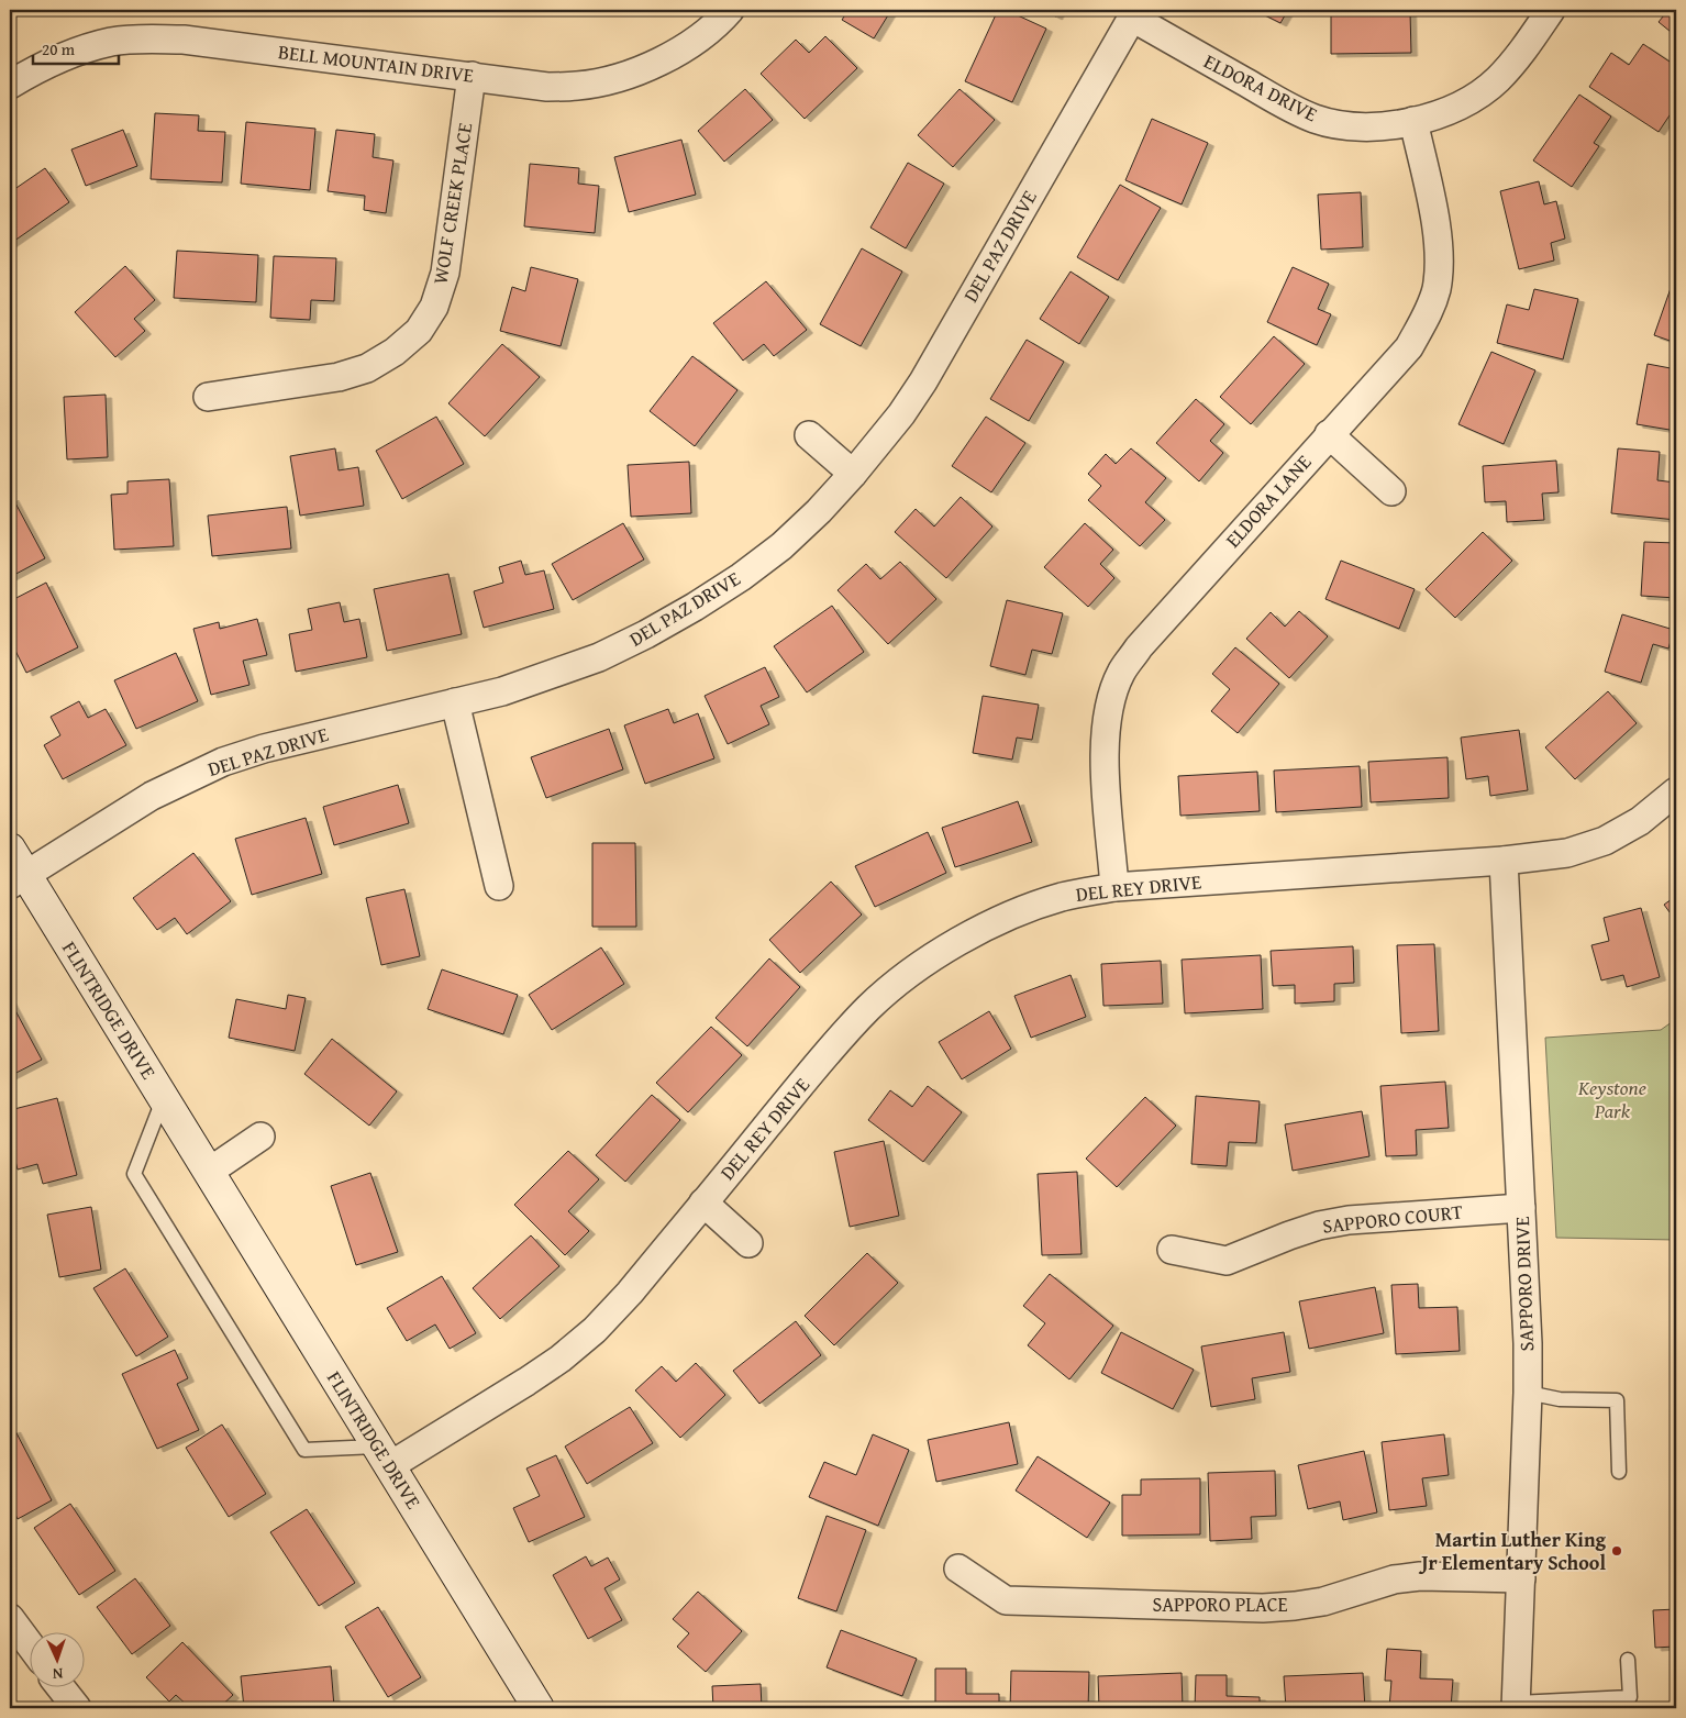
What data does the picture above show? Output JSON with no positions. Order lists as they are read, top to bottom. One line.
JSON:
{"streets":{"street":["BELL MOUNTAIN DRIVE","ELDORA DRIVE","WOLF CREEK PLACE","DEL PAZ DRIVE","ELDORA LANE","DEL REY DRIVE","FLINTRIDGE DRIVE","SAPPORO COURT","SAPPORO DRIVE","SAPPORO PLACE"]},"crossings":[["BELL MOUNTAIN DRIVE","WOLF CREEK PLACE"],["ELDORA DRIVE","DEL PAZ DRIVE"],["ELDORA DRIVE","ELDORA LANE"],["DEL PAZ DRIVE","FLINTRIDGE DRIVE"],["ELDORA LANE","DEL REY DRIVE"],["DEL REY DRIVE","FLINTRIDGE DRIVE"],["DEL REY DRIVE","SAPPORO DRIVE"],["SAPPORO COURT","SAPPORO DRIVE"],["SAPPORO DRIVE","SAPPORO PLACE"]],"parks":["Keystone Park"],"places":["Martin Luther King Jr Elementary School"],"scale_bar":"20 m","north":"bottom"}
